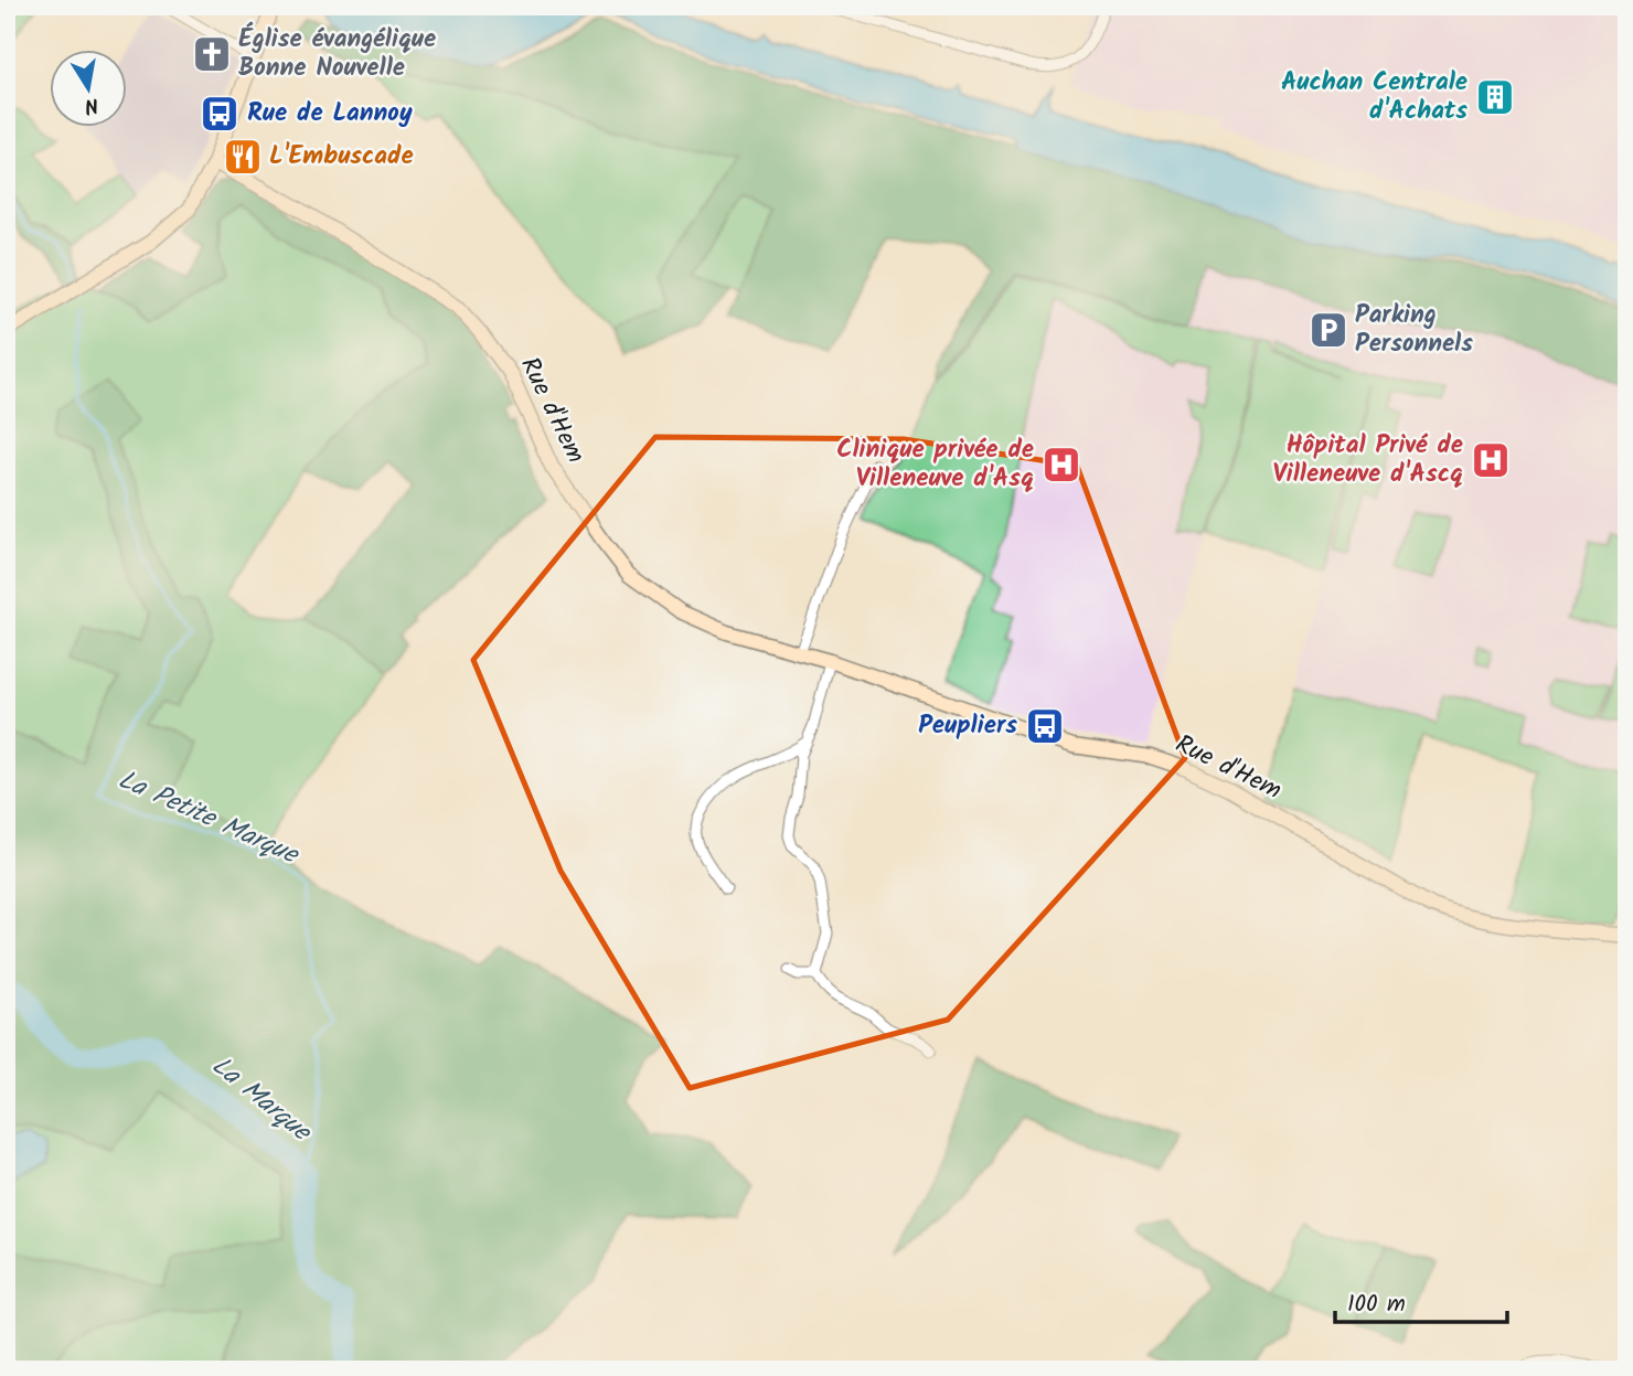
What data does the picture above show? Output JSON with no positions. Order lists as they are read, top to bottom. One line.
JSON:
{"streets":{"street":["Rue d'Hem"]},"water":["La Petite Marque","La Marque"],"places":{"church":["Église évangélique Bonne Nouvelle"],"building":["Auchan Centrale d'Achats"],"bus stop":["Rue de Lannoy","Peupliers"],"restaurant":["L'Embuscade"],"parking":["Parking Personnels"],"hospital":["Hôpital Privé de Villeneuve d'Ascq","Clinique privée de Villeneuve d'Asq"]},"scale_bar":"100 m","north":"bottom"}
